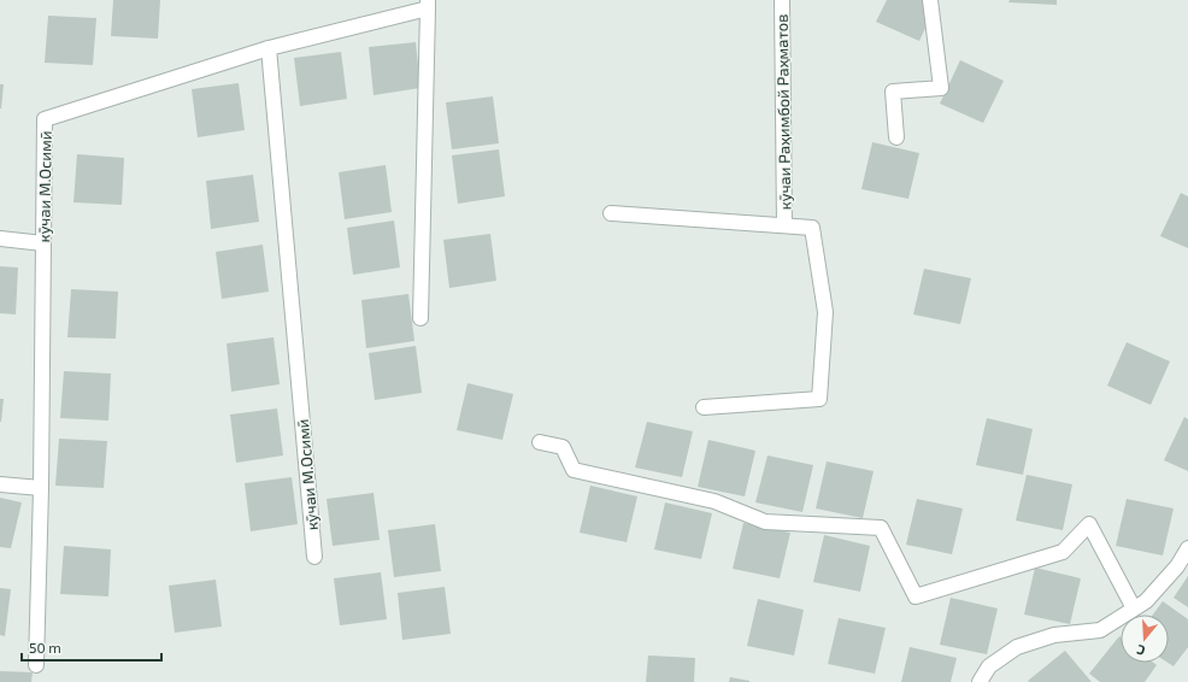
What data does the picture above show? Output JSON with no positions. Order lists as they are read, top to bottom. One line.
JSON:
{"streets":{"street":["кӯчаи Раҳимбой Раҳматов","кӯчаи М.Осимӣ"]},"scale_bar":"50 m","north":"bottom"}
